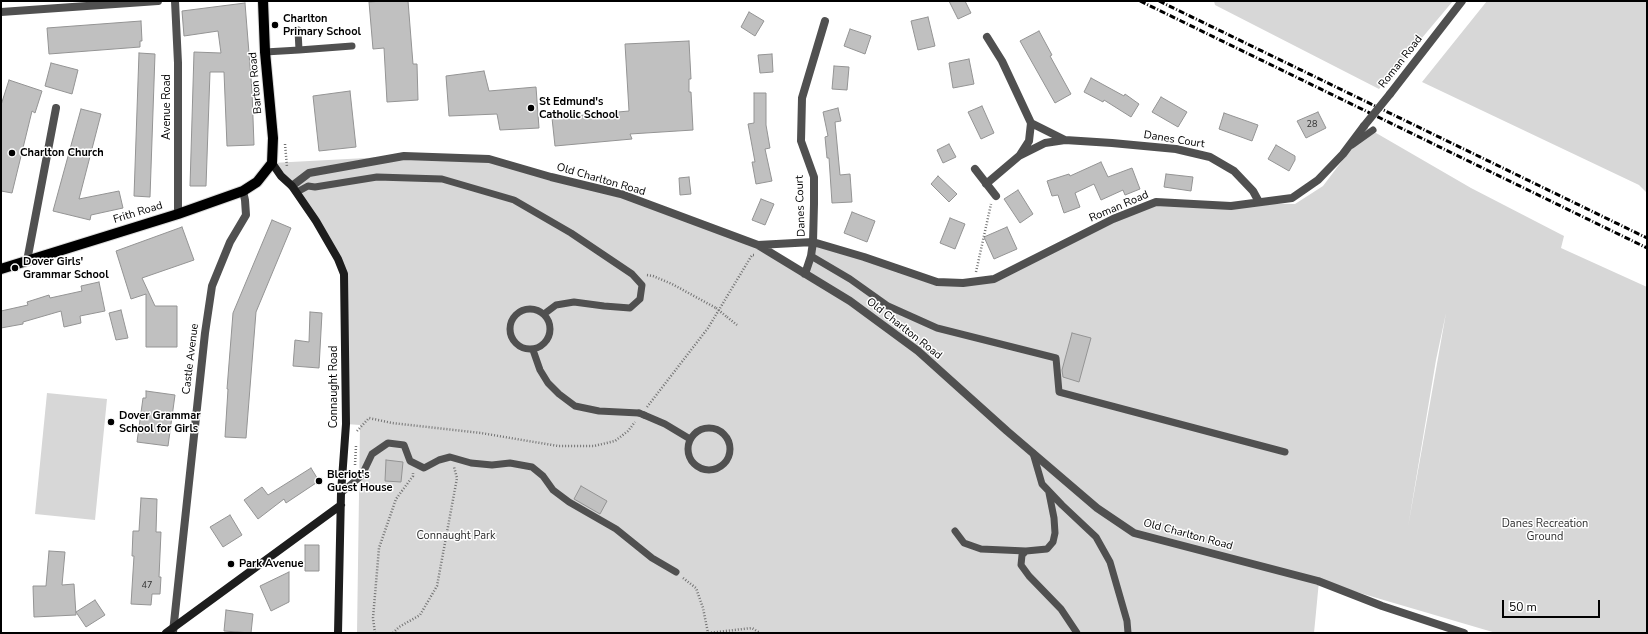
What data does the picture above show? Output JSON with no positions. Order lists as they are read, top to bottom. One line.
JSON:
{"streets":{"main road":["Barton Road","Frith Road"],"street":["Roman Road","Avenue Road","Danes Court","Old Charlton Road","Castle Avenue","Connaught Road"]},"crossings":[["Roman Road","Danes Court"],["Roman Road","Old Charlton Road"],["Barton Road","Frith Road"],["Barton Road","Connaught Road"],["Avenue Road","Frith Road"],["Danes Court","Old Charlton Road"],["Old Charlton Road","Connaught Road"],["Frith Road","Castle Avenue"],["Frith Road","Connaught Road"]],"parks":["Danes Recreation Ground","Connaught Park"],"places":["Charlton Primary School","St Edmund's Catholic School","Charlton Church","Dover Girls' Grammar School","Dover Grammar School for Girls","Bleriot's Guest House","Park Avenue"],"house_numbers":["28","47"],"scale_bar":"50 m"}
